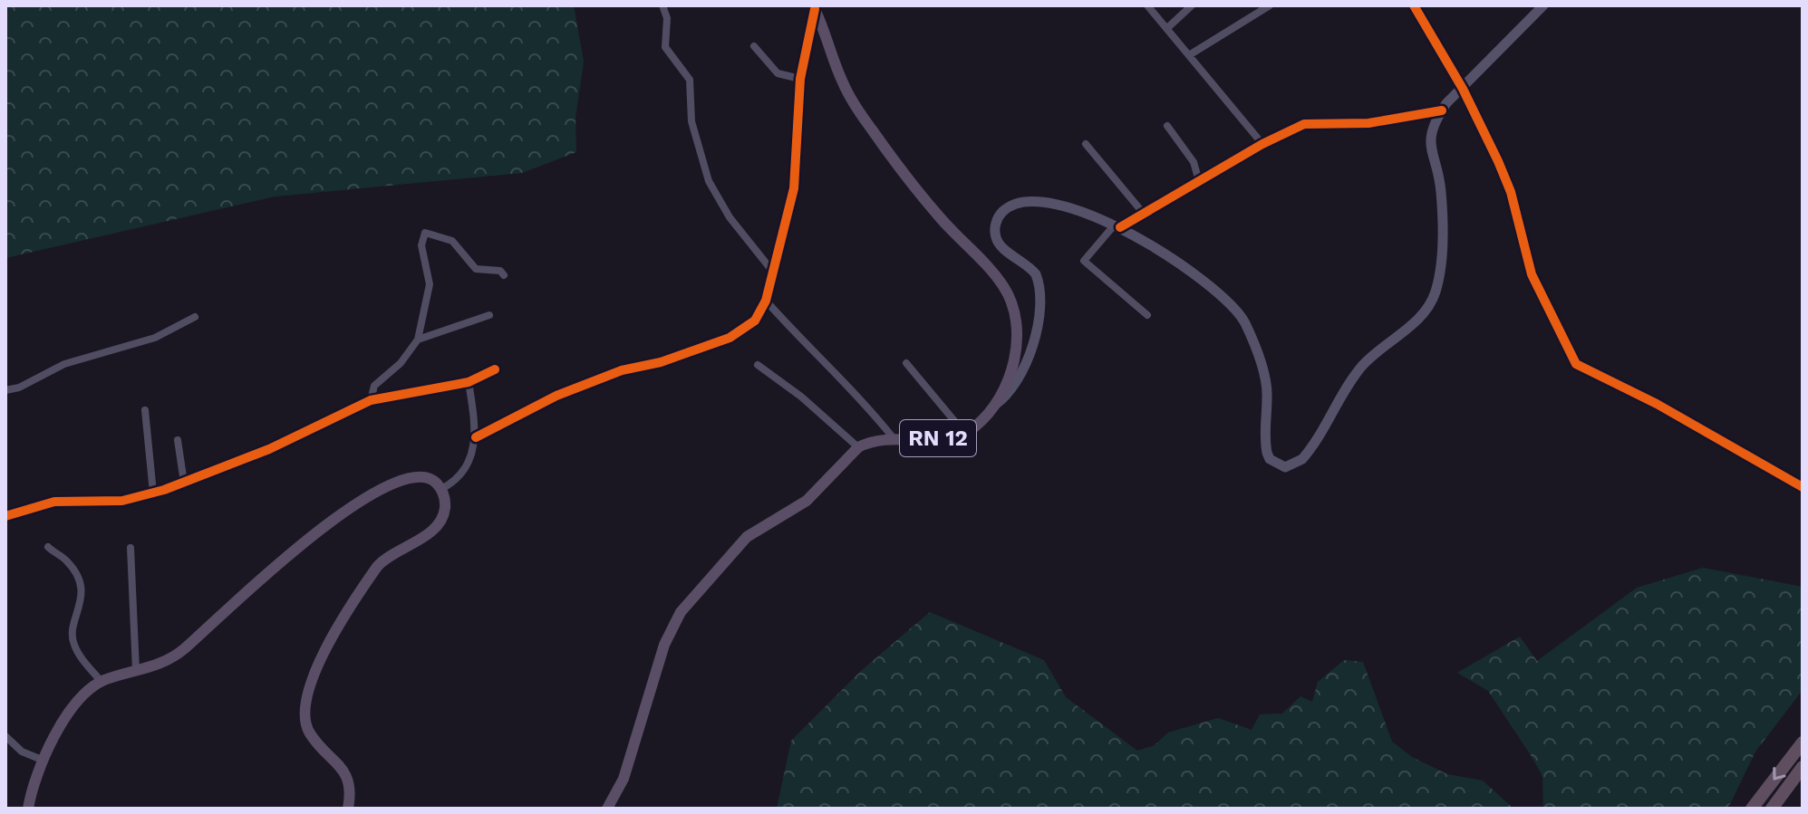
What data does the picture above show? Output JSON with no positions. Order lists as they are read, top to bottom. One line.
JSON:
{"streets":{"main road":["RN 12"]}}
